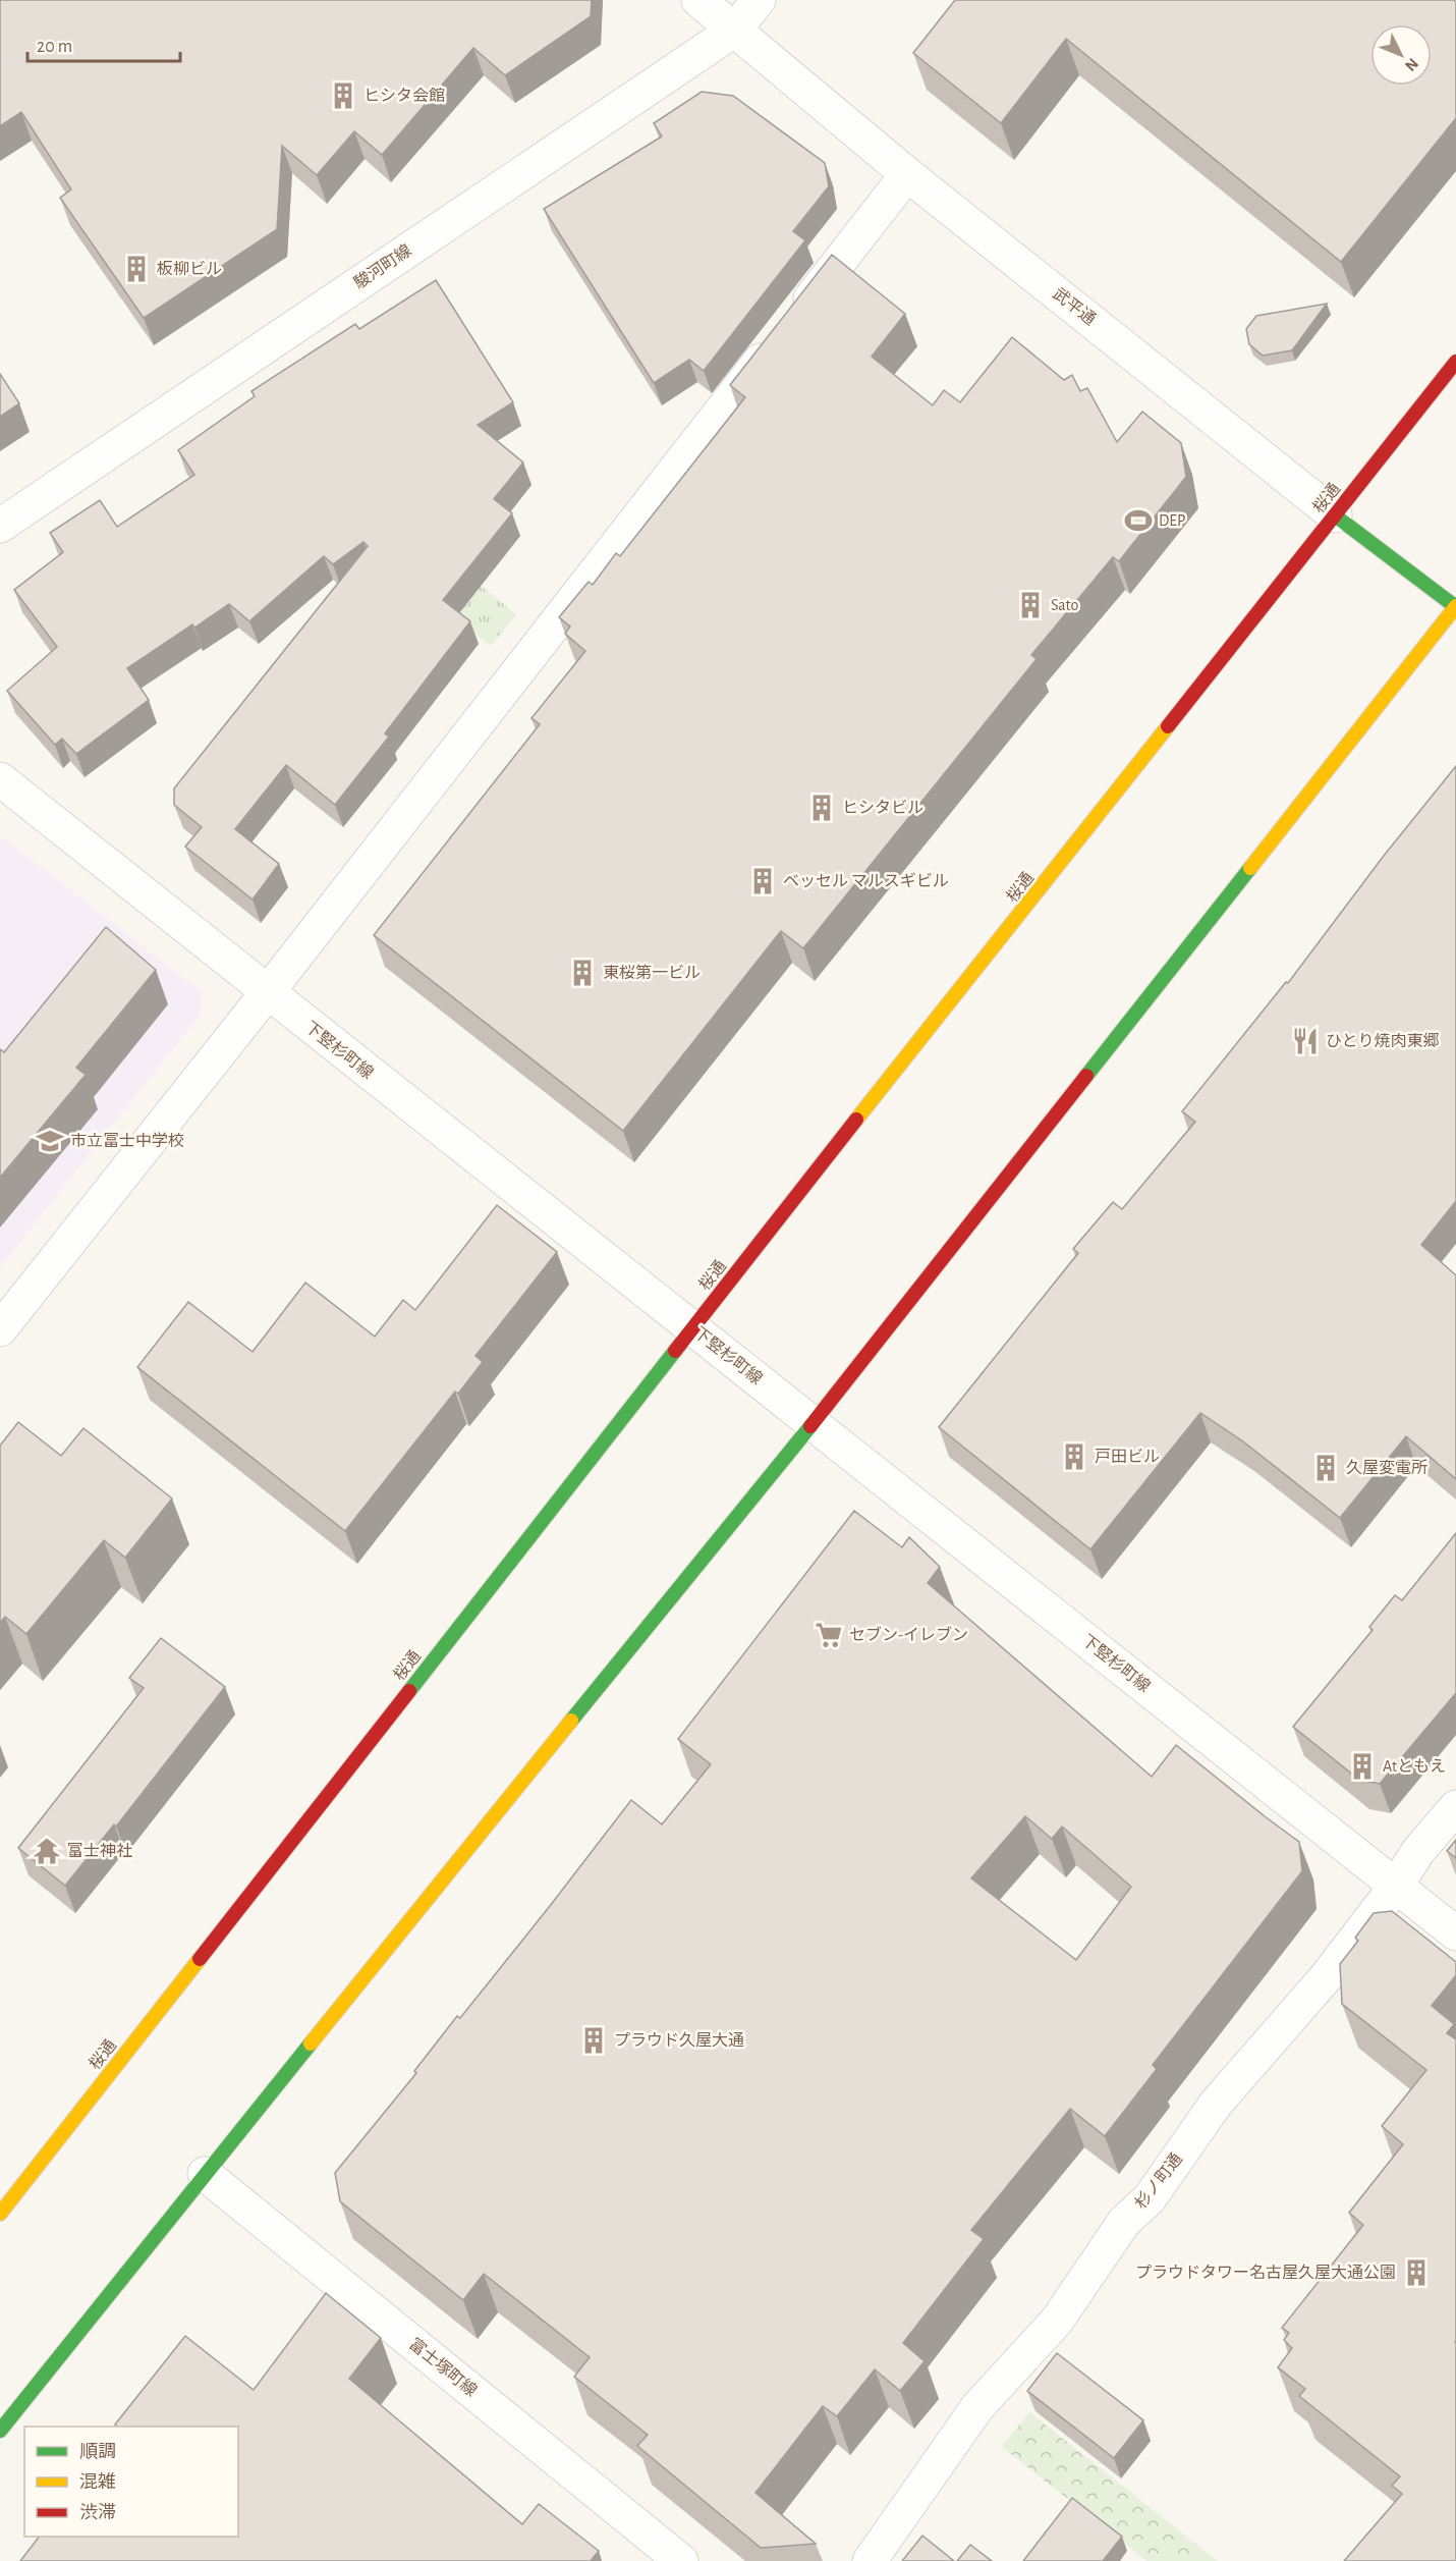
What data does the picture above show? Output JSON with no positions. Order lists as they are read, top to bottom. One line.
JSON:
{"streets":{"main road":["武平通","桜通"],"street":["駿河町線","下竪杉町線","杉ノ町通","富士塚町線"]},"crossings":[["駿河町線","武平通"],["武平通","桜通"],["桜通","下竪杉町線"],["下竪杉町線","杉ノ町通"]],"places":{"building":["ヒシタ会館","板柳ビル","Sato","ヒシタビル","ベッセル マルスギビル","東桜第一ビル","戸田ビル","久屋変電所","Atともえ","プラウド久屋大通","プラウドタワー名古屋久屋大通公園"],"sports":["DEP"],"restaurant":["ひとり焼肉東郷"],"school or university":["市立冨士中学校"],"supermarket":["セブン-イレブン"],"temple":["富士神社"]},"legend":["順調","混雑","渋滞"],"scale_bar":"20 m","north":"bottom right"}
